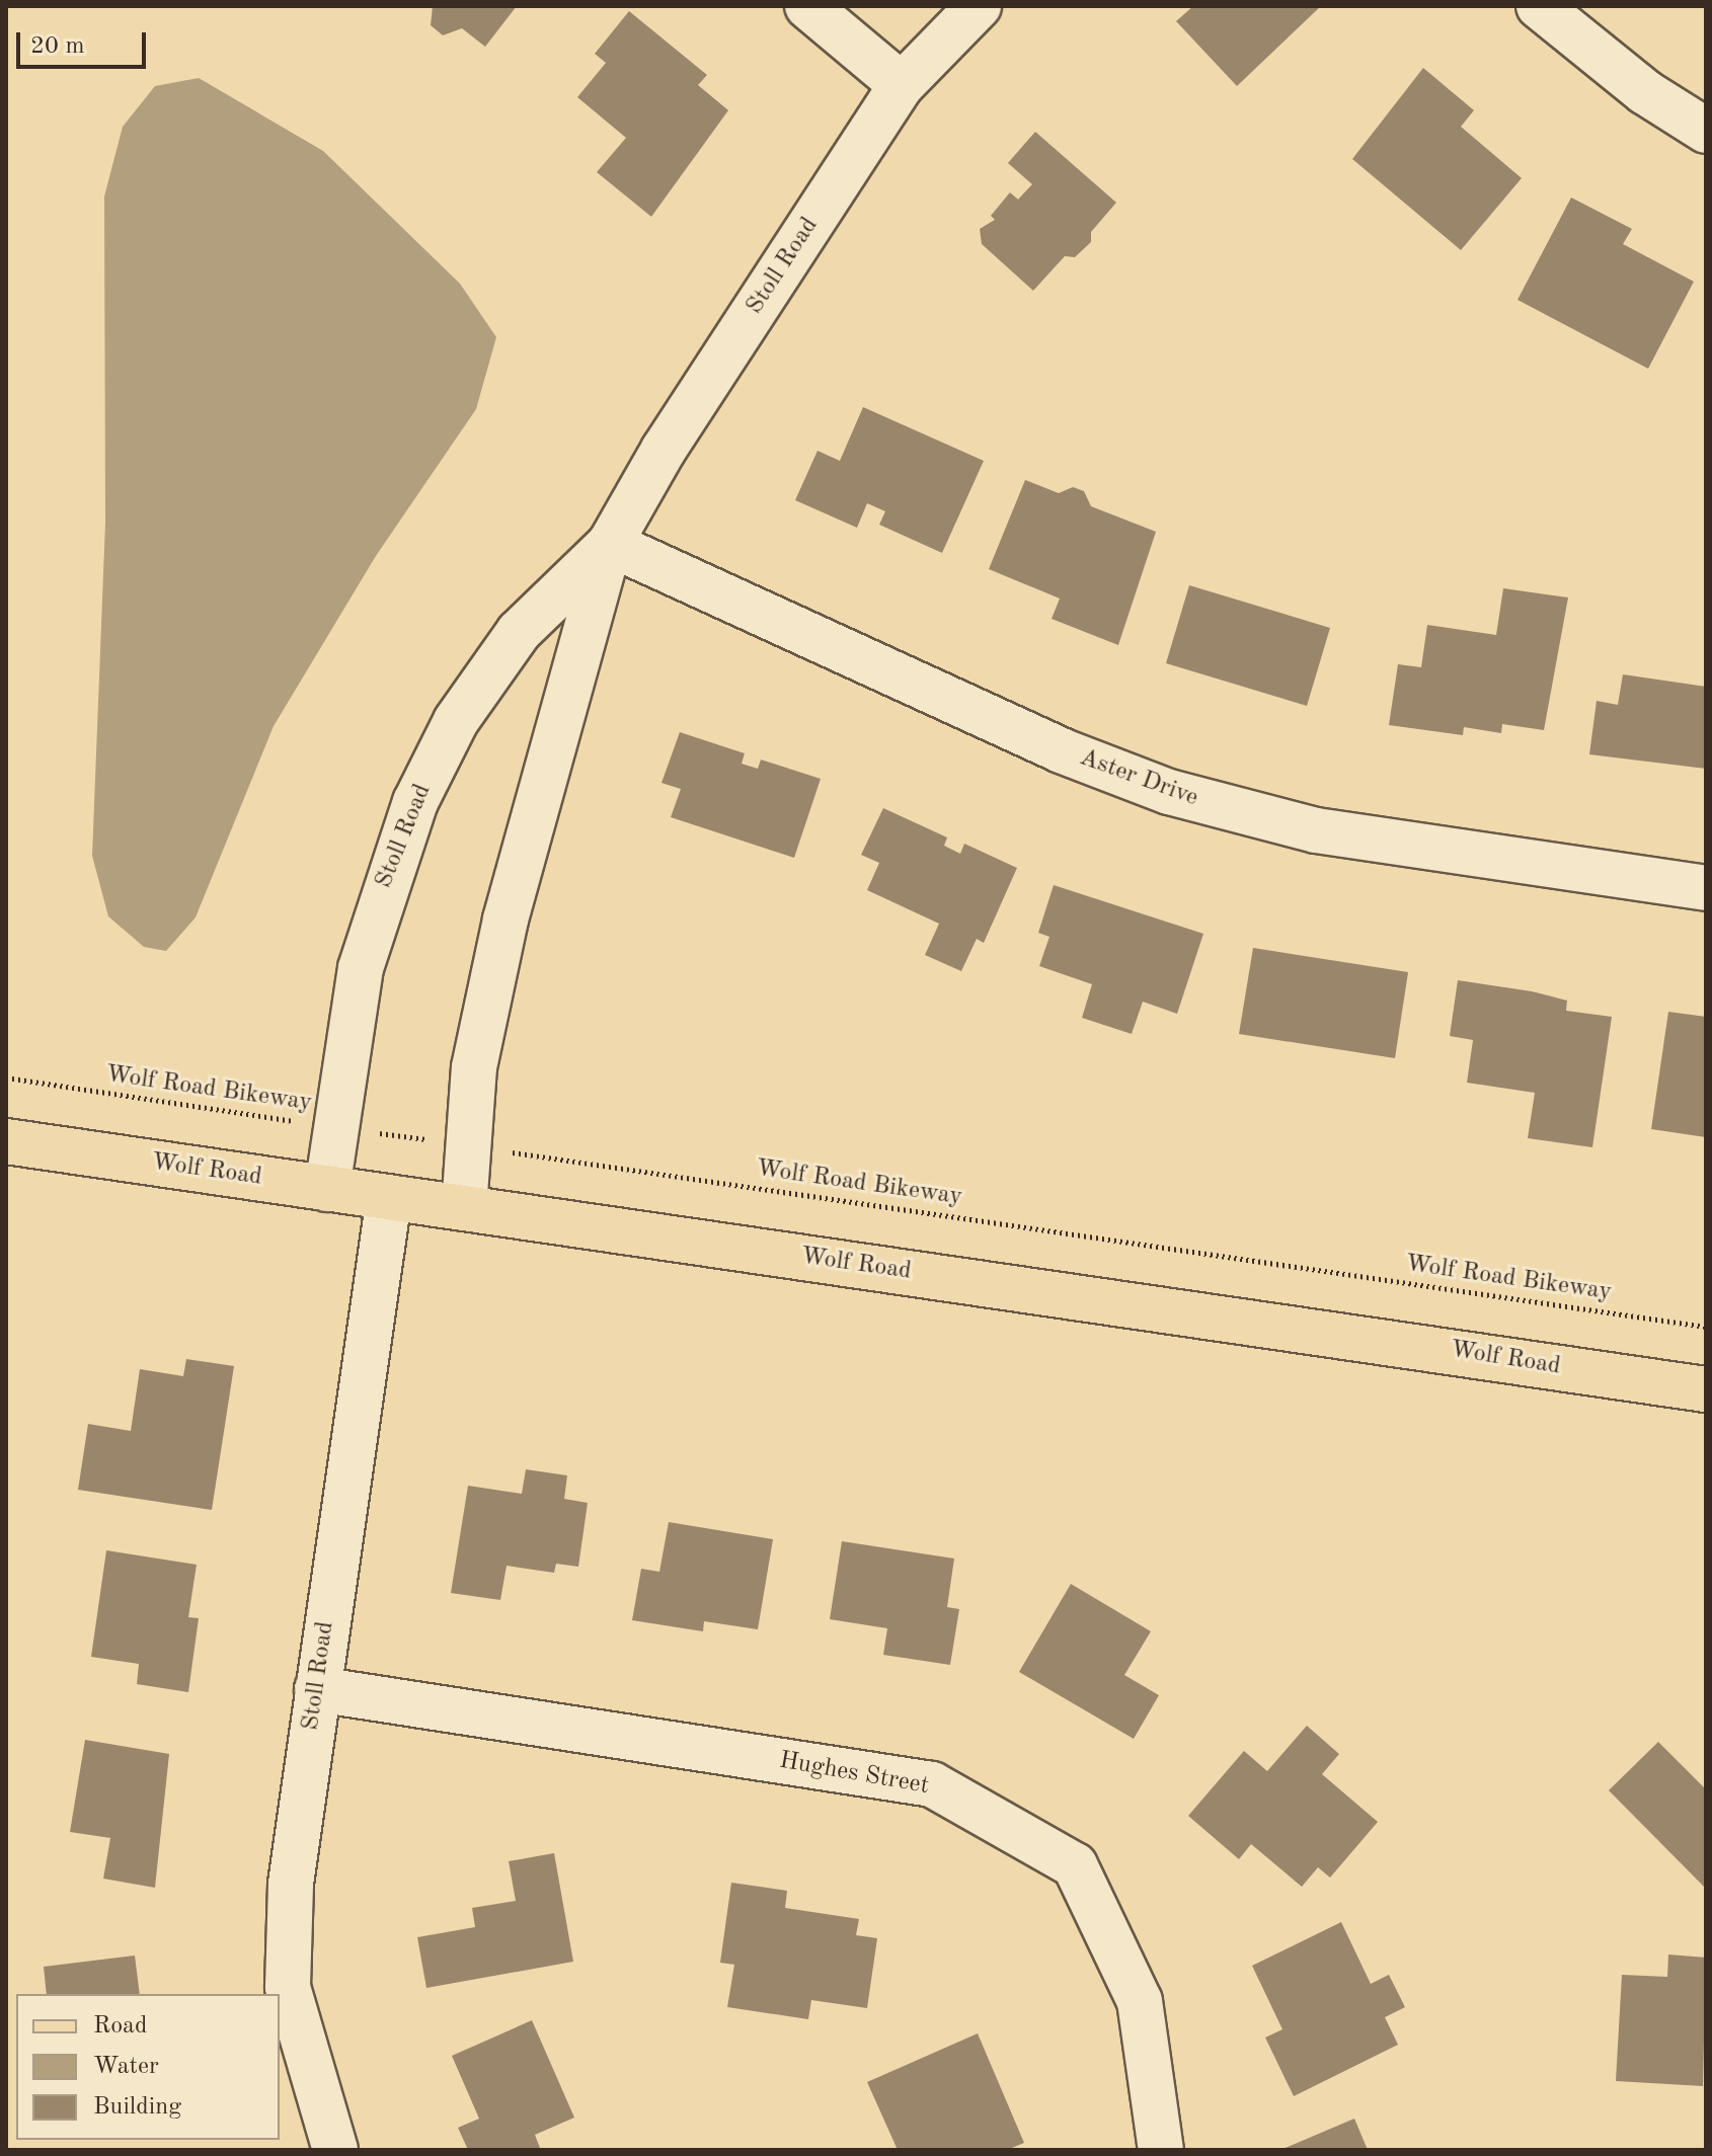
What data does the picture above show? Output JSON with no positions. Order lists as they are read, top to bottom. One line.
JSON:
{"streets":{"main road":["Wolf Road"],"street":["Stoll Road","Aster Drive","Hughes Street"],"path":["Wolf Road Bikeway"]},"crossings":[["Stoll Road","Aster Drive"],["Stoll Road","Wolf Road Bikeway"],["Stoll Road","Wolf Road"],["Stoll Road","Hughes Street"]],"legend":["Road","Water","Building"],"scale_bar":"20 m"}
